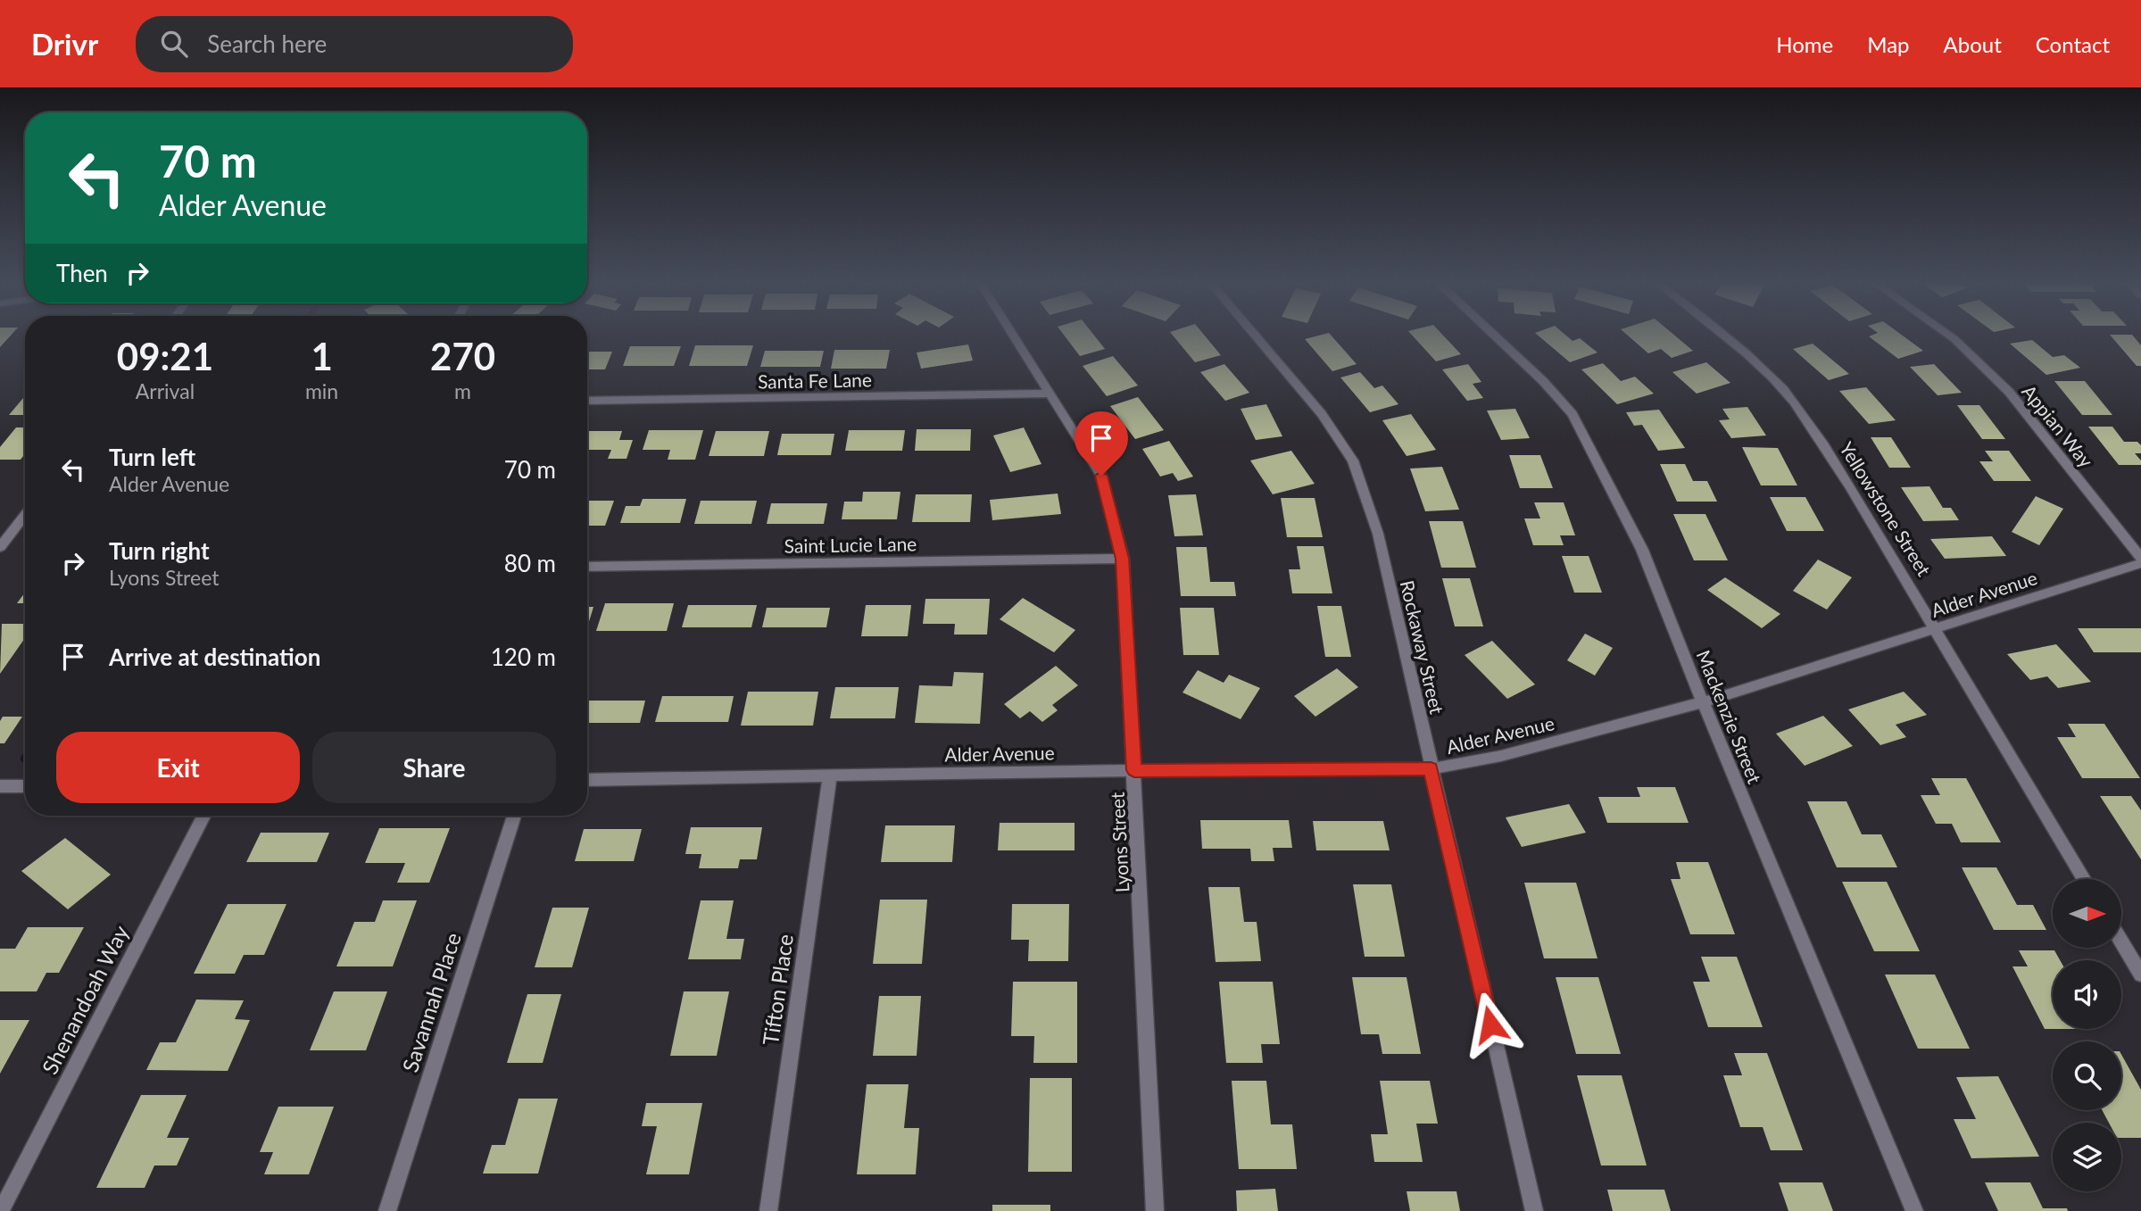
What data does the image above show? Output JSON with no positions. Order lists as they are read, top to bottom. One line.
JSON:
{"streets":{"street":["Santa Fe Lane","Appian Way","Yellowstone Street","Saint Lucie Lane","Alder Avenue","Rockaway Street","Mackenzie Street","Lyons Street","Tifton Place","Shenandoah Way","Savannah Place"]},"crossings":[["Santa Fe Lane","Lyons Street"],["Yellowstone Street","Alder Avenue"],["Saint Lucie Lane","Lyons Street"],["Alder Avenue","Rockaway Street"],["Alder Avenue","Mackenzie Street"],["Alder Avenue","Lyons Street"],["Alder Avenue","Tifton Place"]],"north":"right","page":{"header":"Drivr","search":"Search here","nav":["Home","Map","About","Contact"],"turn":["70 m","Alder Avenue"],"then":"Then","eta":["09:21","Arrival","1","min","270","m"],"list":[{"name":"Turn left","note":"Alder Avenue","value":"70 m"},{"name":"Turn right","note":"Lyons Street","value":"80 m"},{"name":"Arrive at destination","value":"120 m"}],"buttons":["Exit","Share"]}}
